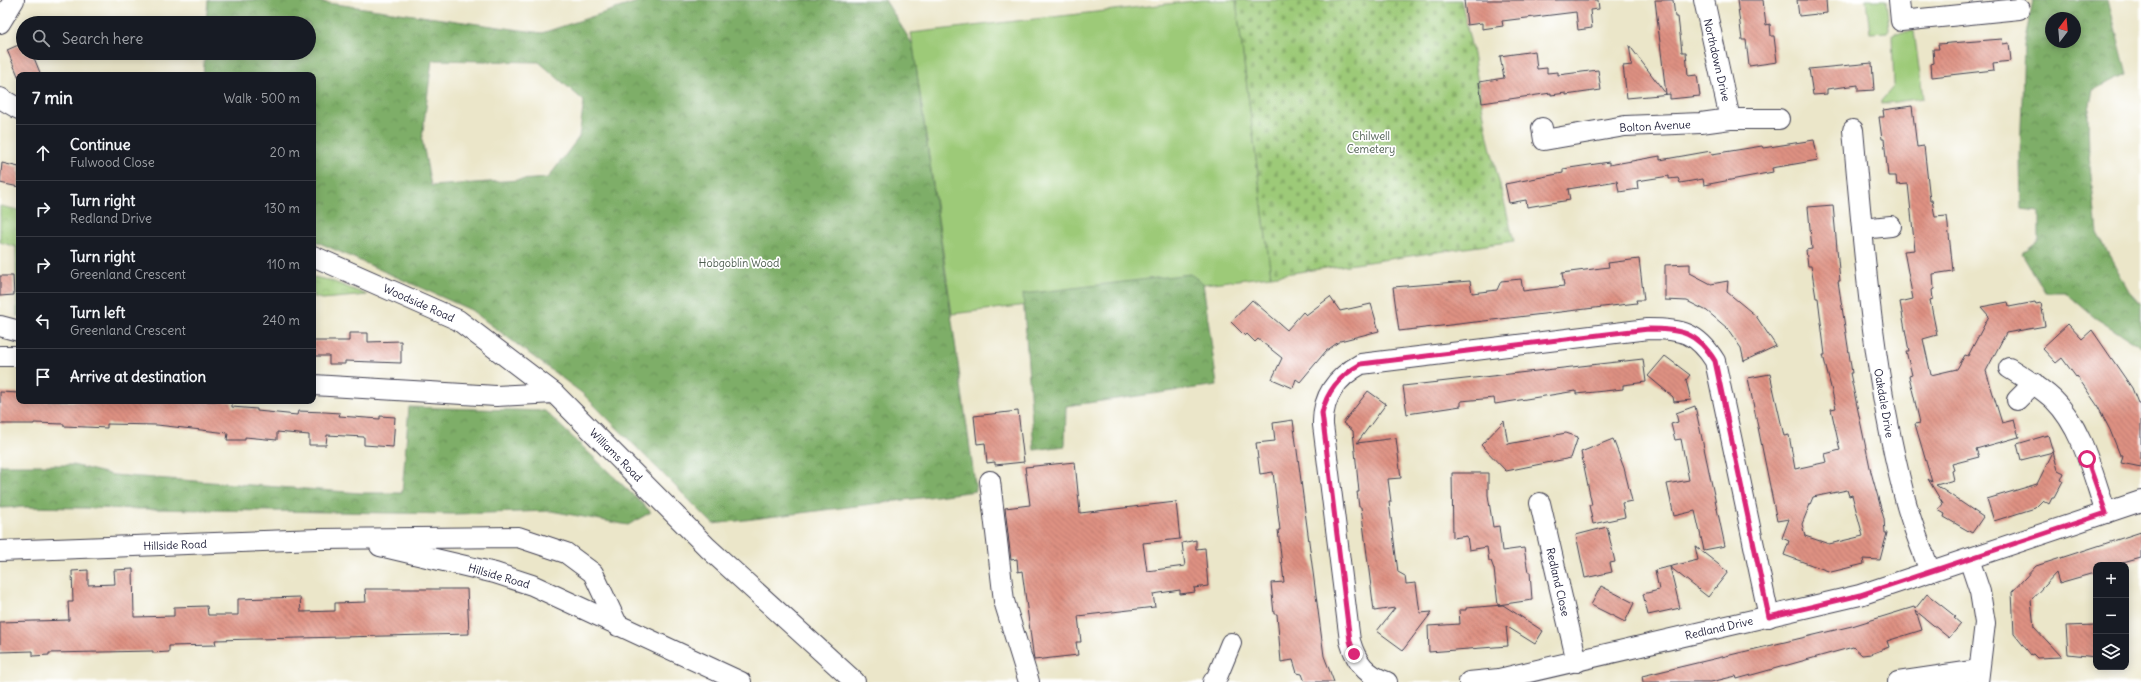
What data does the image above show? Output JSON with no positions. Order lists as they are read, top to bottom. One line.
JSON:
{"streets":{"street":["Northdown Drive","Bolton Avenue","Woodside Road","Oakdale Drive","Williams Road","Hillside Road","Redland Close","Redland Drive"]},"crossings":[["Northdown Drive","Bolton Avenue"],["Woodside Road","Williams Road"],["Oakdale Drive","Redland Drive"],["Redland Close","Redland Drive"]],"parks":["Chilwell Cemetery","Hobgoblin Wood"],"north":"top","page":{"search":"Search here","heading":["7 min","Walk · 500 m"],"list":[["Continue","Fulwood Close","20 m"],["Turn right","Redland Drive","130 m"],["Turn right","Greenland Crescent","110 m"],["Turn left","Greenland Crescent","240 m"],"Arrive at destination"],"map_buttons":["+","−"]}}
